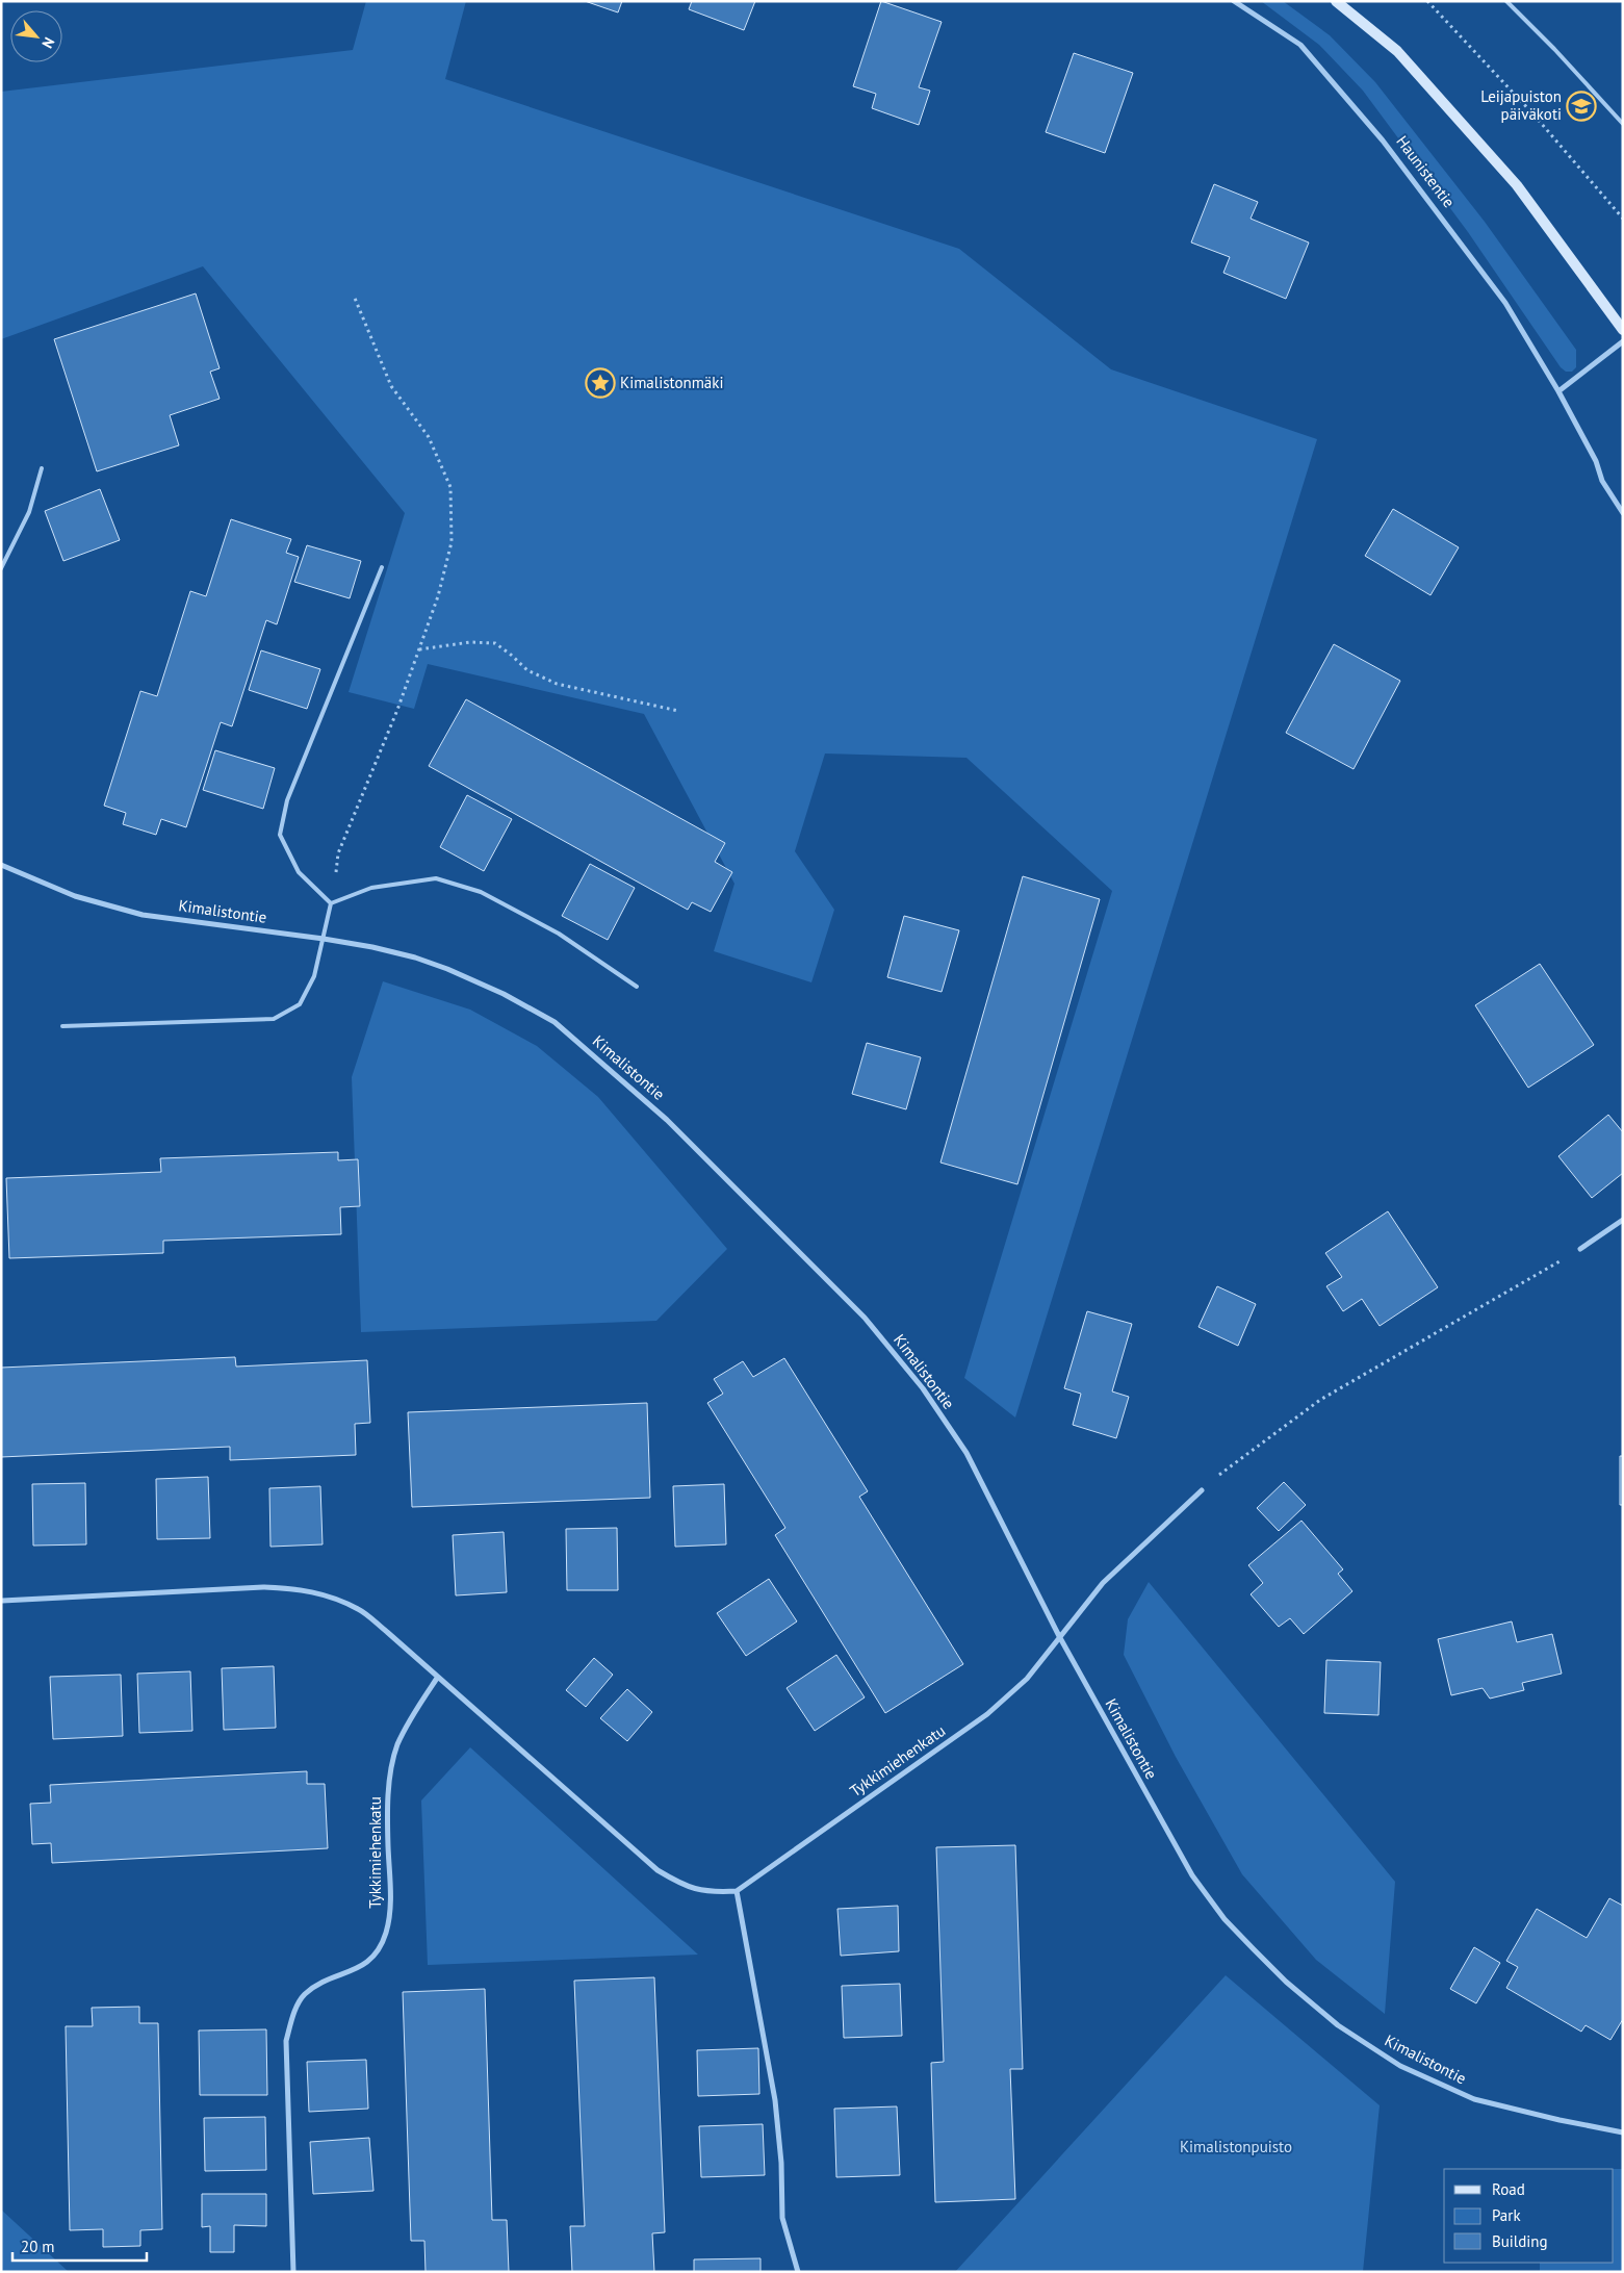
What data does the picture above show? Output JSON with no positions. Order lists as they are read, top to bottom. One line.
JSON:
{"streets":{"street":["Haunistentie","Kimalistontie","Tykkimiehenkatu"]},"crossings":[["Kimalistontie","Tykkimiehenkatu"]],"parks":["Kimalistonpuisto"],"places":{"school or university":["Leijapuiston päiväkoti"],"place":["Kimalistonmäki"]},"legend":["Road","Park","Building"],"scale_bar":"20 m","north":"bottom right"}
